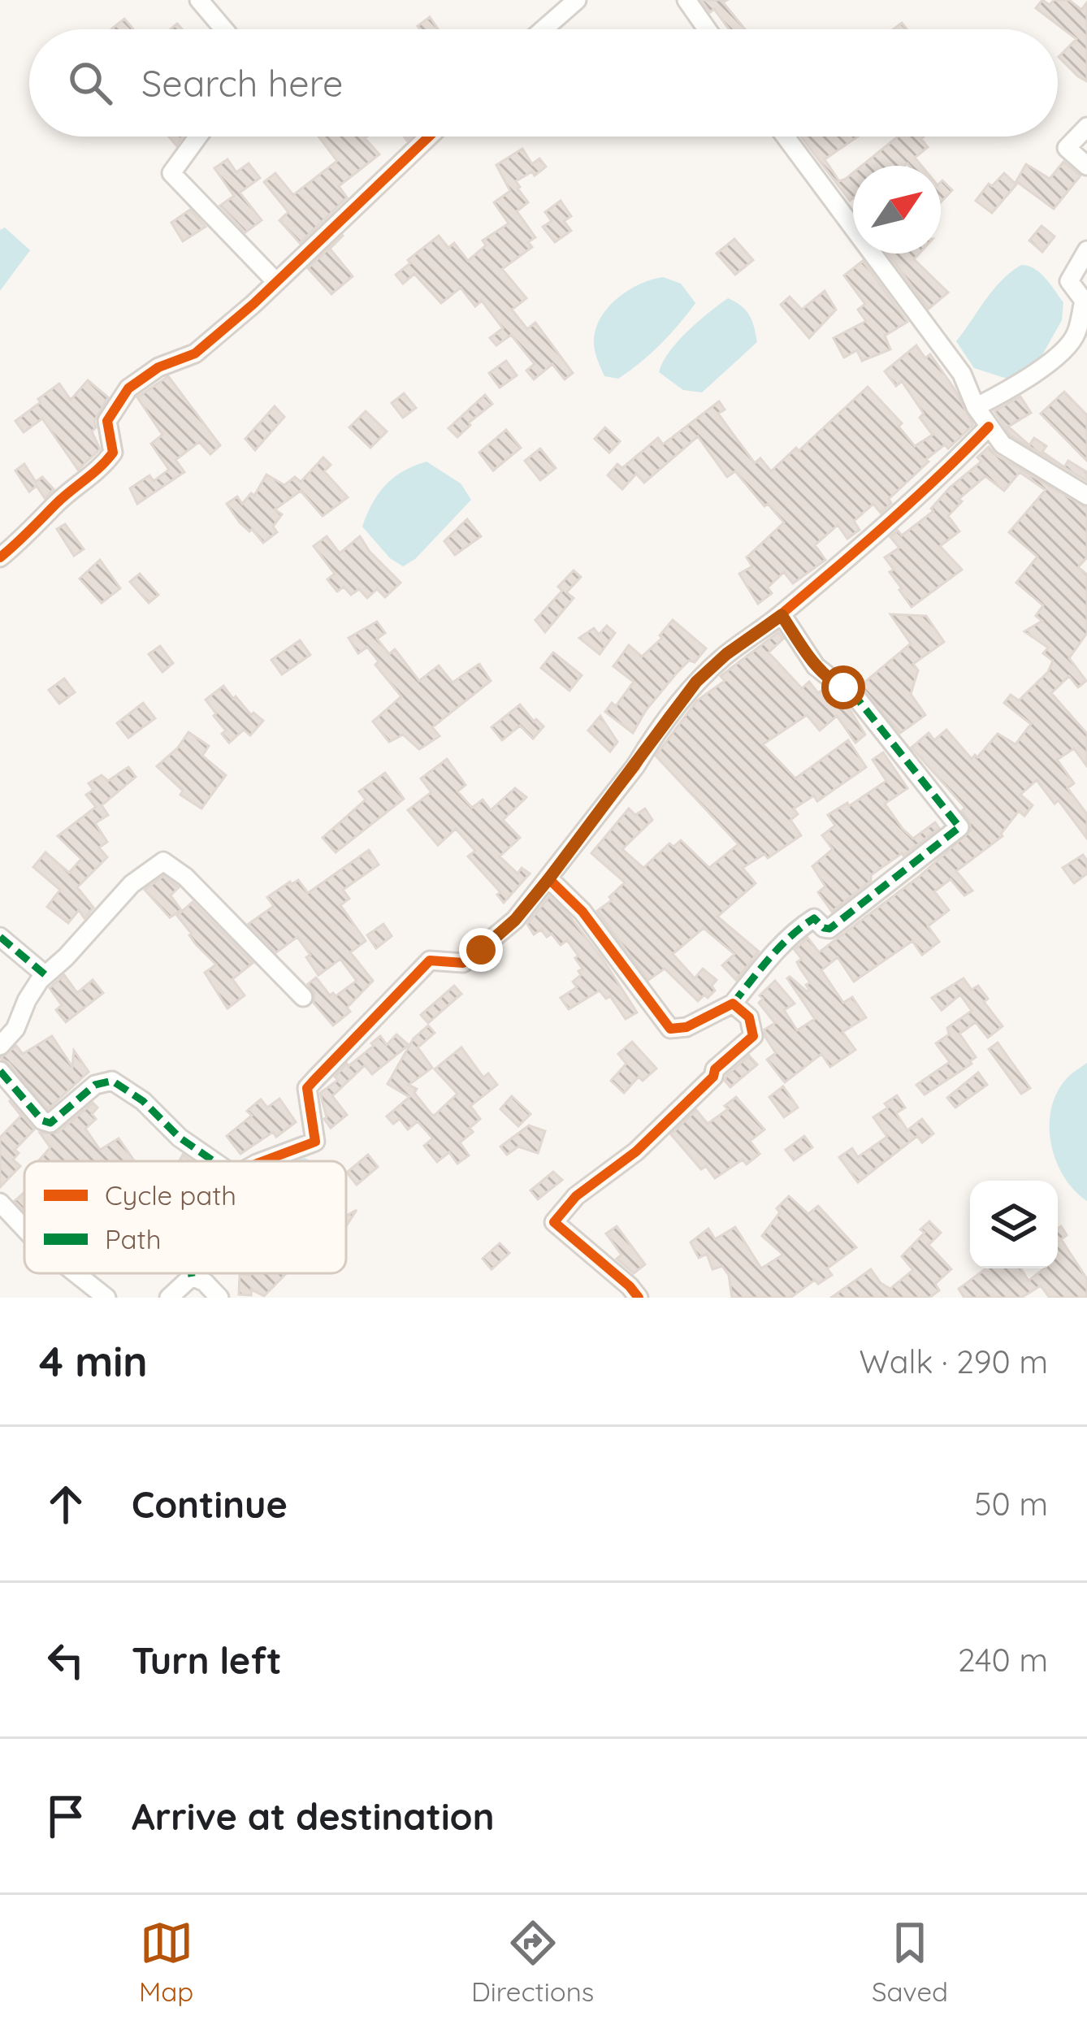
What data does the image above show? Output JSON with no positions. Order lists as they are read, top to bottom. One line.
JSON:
{"legend":["Cycle path","Path"],"north":"top right","page":{"search":"Search here","heading":["4 min","Walk · 290 m"],"list":[["Continue","50 m"],["Turn left","240 m"],"Arrive at destination"],"nav":["Map","Directions","Saved"]}}
